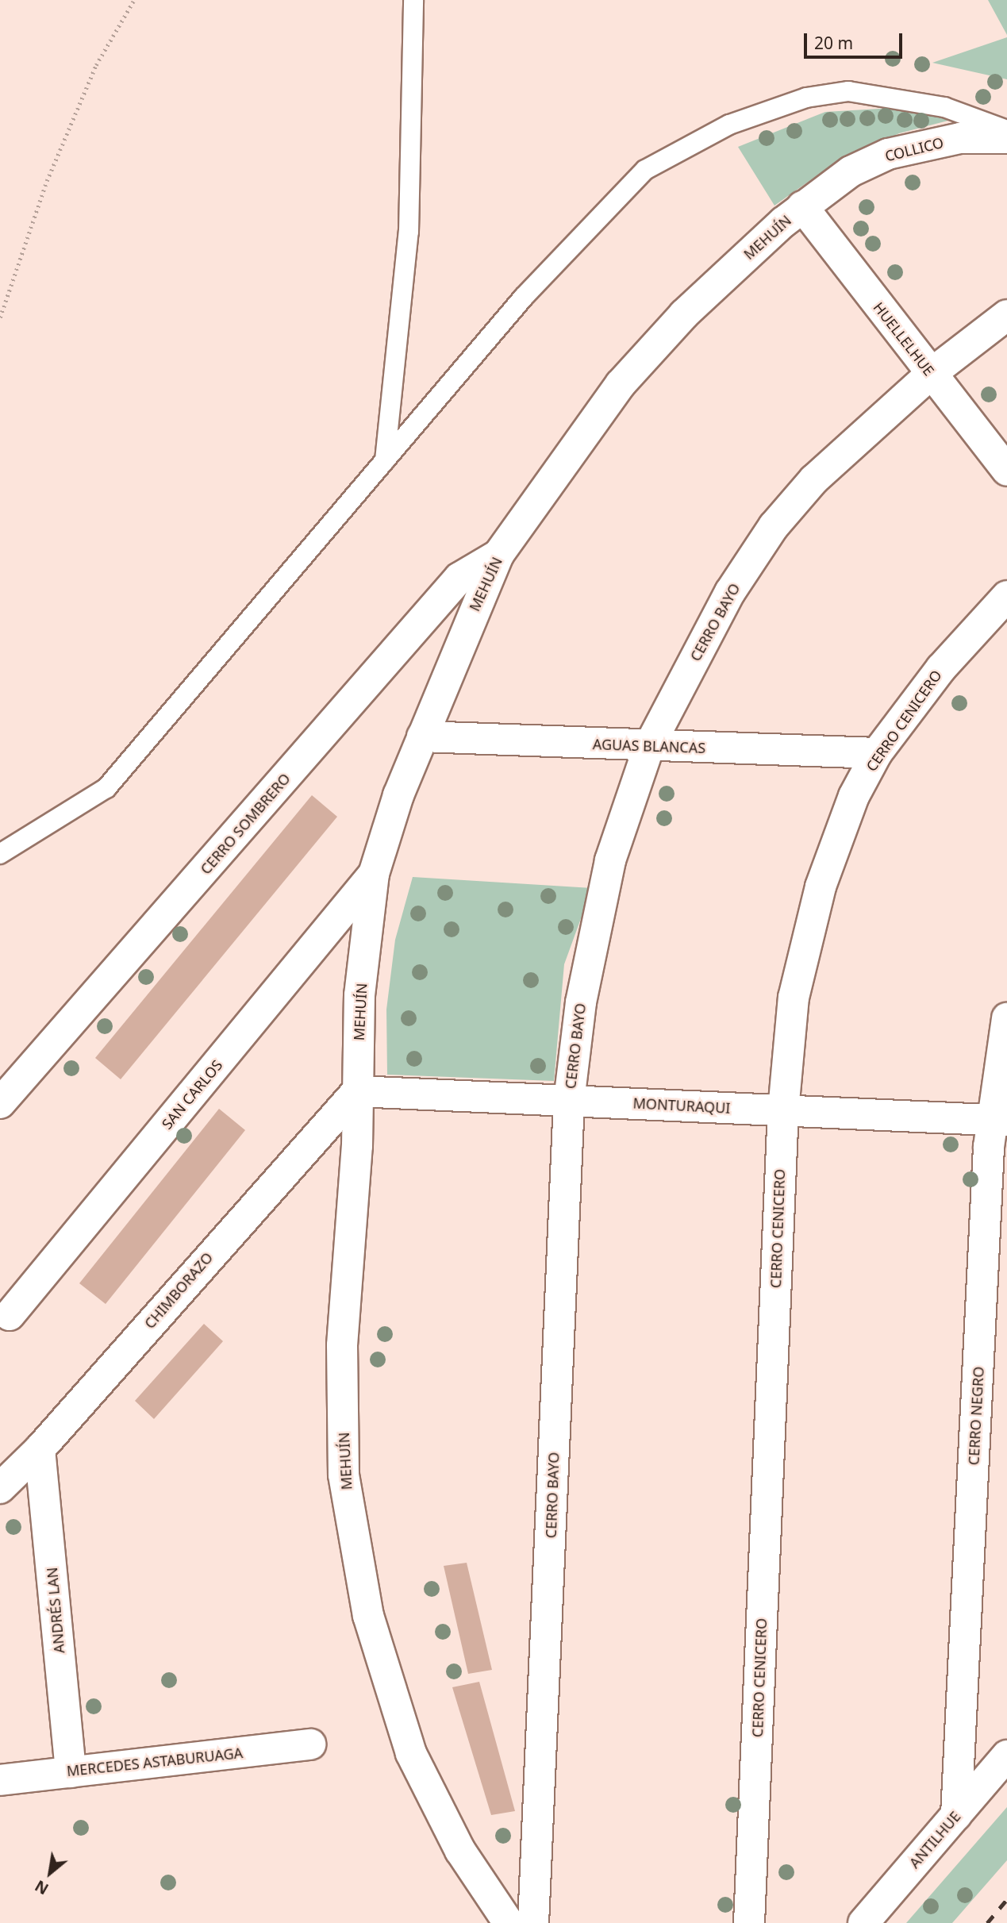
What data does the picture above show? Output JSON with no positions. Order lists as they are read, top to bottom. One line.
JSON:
{"streets":{"street":["COLLICO","MEHUÍN","HUELLELHUE","CERRO BAYO","CERRO CENICERO","AGUAS BLANCAS","CERRO SOMBRERO","SAN CARLOS","MONTURAQUI","CHIMBORAZO","CERRO NEGRO","ANDRÉS LAN","MERCEDES ASTABURUAGA","ANTILHUE"]},"crossings":[["COLLICO","MEHUÍN"],["COLLICO","HUELLELHUE"],["MEHUÍN","HUELLELHUE"],["MEHUÍN","AGUAS BLANCAS"],["MEHUÍN","CERRO SOMBRERO"],["MEHUÍN","SAN CARLOS"],["MEHUÍN","MONTURAQUI"],["MEHUÍN","CHIMBORAZO"],["HUELLELHUE","CERRO BAYO"],["CERRO BAYO","AGUAS BLANCAS"],["CERRO BAYO","MONTURAQUI"],["CERRO CENICERO","AGUAS BLANCAS"],["CERRO CENICERO","MONTURAQUI"],["MONTURAQUI","CHIMBORAZO"],["MONTURAQUI","CERRO NEGRO"],["CHIMBORAZO","ANDRÉS LAN"],["CERRO NEGRO","ANTILHUE"],["ANDRÉS LAN","MERCEDES ASTABURUAGA"]],"scale_bar":"20 m","north":"bottom left"}
